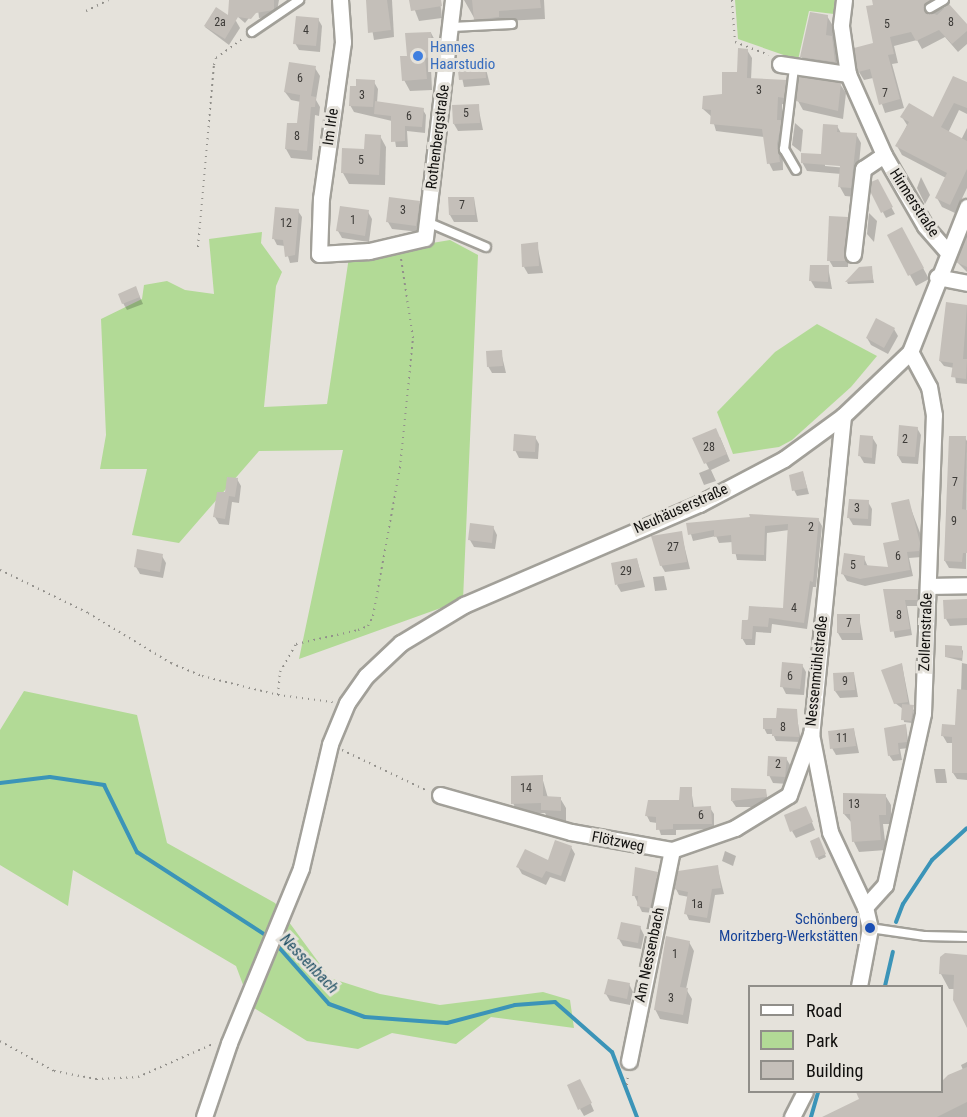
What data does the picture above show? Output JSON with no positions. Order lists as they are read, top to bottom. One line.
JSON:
{"streets":{"street":["Im Irle","Rothenbergstraße","Hirmerstraße","Neuhäuserstraße","Zollernstraße","Nessenmühlstraße","Flötzweg","Am Nessenbach"]},"crossings":[["Im Irle","Rothenbergstraße"],["Hirmerstraße","Neuhäuserstraße"],["Neuhäuserstraße","Zollernstraße"],["Neuhäuserstraße","Nessenmühlstraße"],["Zollernstraße","Nessenmühlstraße"],["Nessenmühlstraße","Flötzweg"],["Flötzweg","Am Nessenbach"]],"water":["Nessenbach"],"places":["Hannes Haarstudio","Schönberg Moritzberg-Werkstätten"],"house_numbers":["2a","8","5","4","6","3","7","3","5","6","8","5","7","3","1","12","2","28","7","3","9","2","27","6","5","29","4","8","7","6","9","8","11","2","14","13","6","1a","1","3"],"legend":["Road","Park","Building"]}
